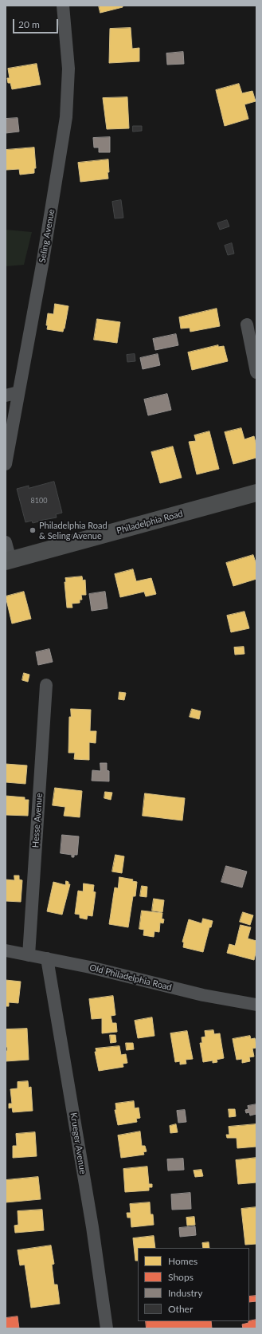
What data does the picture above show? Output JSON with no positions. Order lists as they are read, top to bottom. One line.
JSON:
{"streets":{"main road":["Philadelphia Road"],"street":["Seling Avenue","Hesse Avenue","Old Philadelphia Road","Krueger Avenue"]},"crossings":[["Hesse Avenue","Old Philadelphia Road"],["Old Philadelphia Road","Krueger Avenue"]],"places":["Philadelphia Road & Seling Avenue"],"house_numbers":["8100"],"legend":["Homes","Shops","Industry","Other"],"scale_bar":"20 m"}
